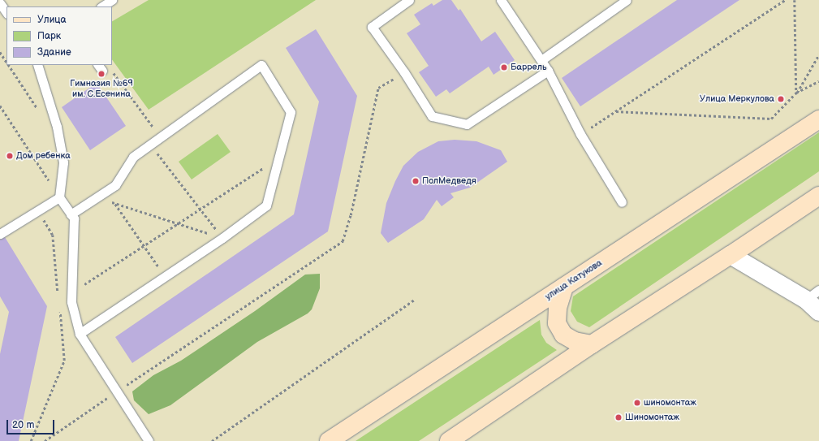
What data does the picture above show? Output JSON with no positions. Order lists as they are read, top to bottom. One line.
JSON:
{"streets":{"main road":["улица Катукова"]},"places":["Баррель","Гимназия №69 им. С.Есенина","Улица Меркулова","Дом ребенка","ПолМедведя","шиномонтаж","Шиномонтаж"],"legend":["Улица","Парк","Здание"],"scale_bar":"20 m"}
